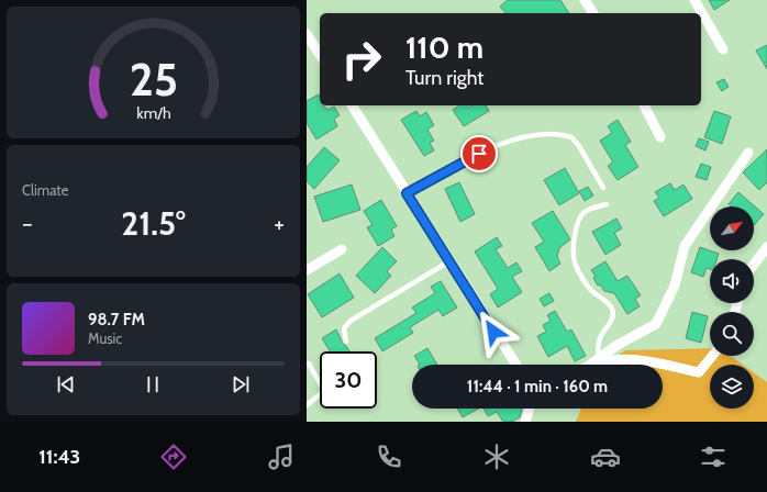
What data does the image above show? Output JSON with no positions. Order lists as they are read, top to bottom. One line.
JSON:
{"north":"top right","page":{"turn":["110 m","Turn right"],"tile":"Climate","heat":["−","21.5°","+"],"song":["98.7 FM","Music"],"limit":"30","trip":"11:44 · 1 min · 160 m","tabs":"11:43","gauge":["25","km/h"]}}
